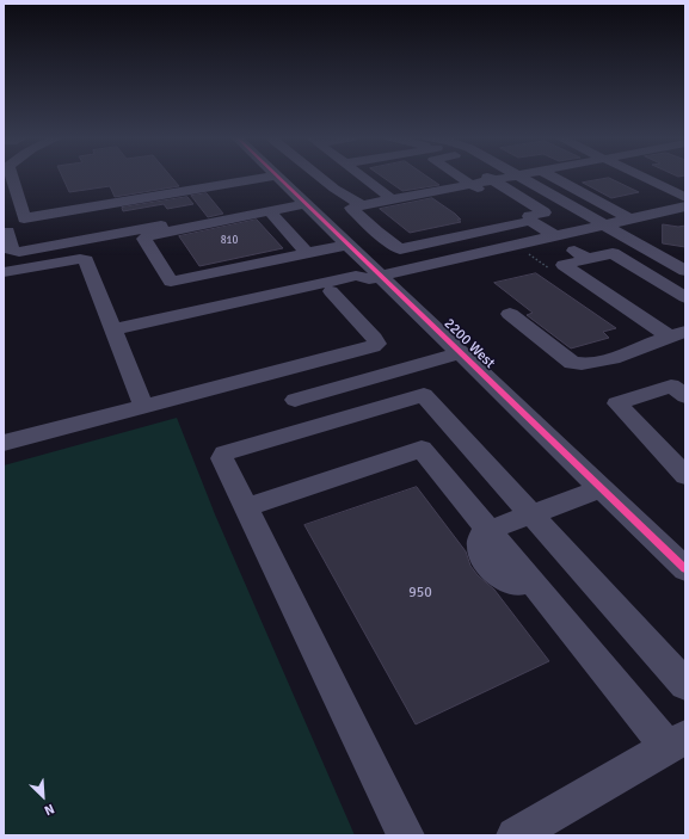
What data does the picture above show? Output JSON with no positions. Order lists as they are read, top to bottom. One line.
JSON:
{"streets":{"street":["2200 West"]},"house_numbers":["810","950"],"north":"bottom right"}
